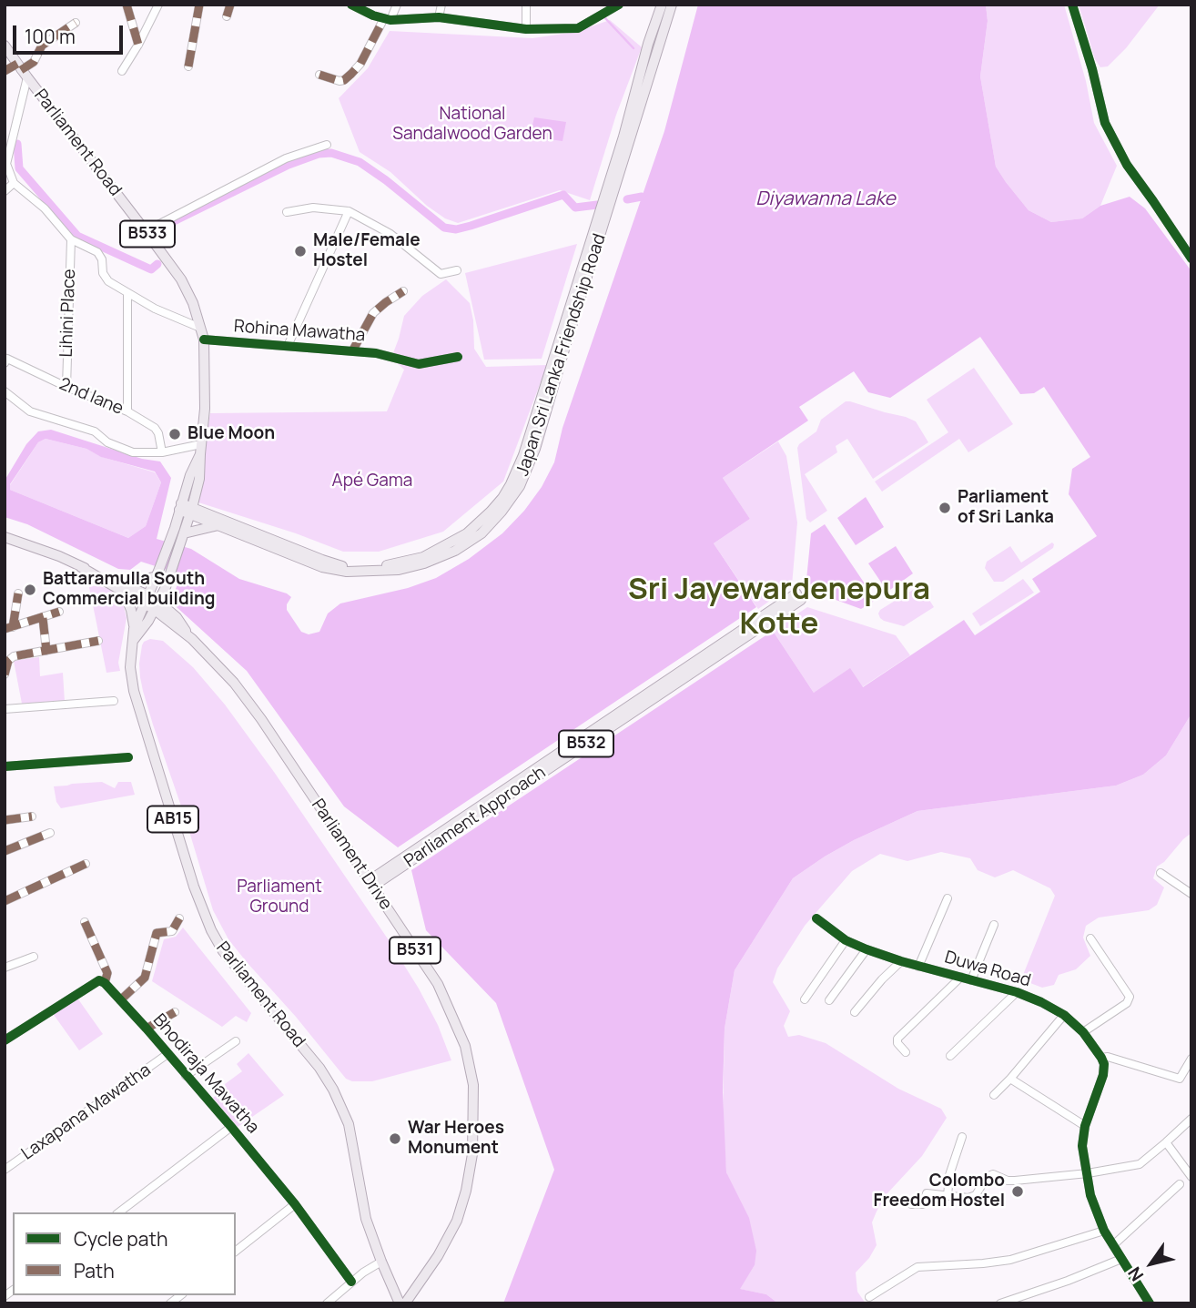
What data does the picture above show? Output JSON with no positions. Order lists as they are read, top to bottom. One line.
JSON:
{"streets":{"main road":["Parliament Road","B533","Japan Sri Lanka Friendship Road","B532","Parliament Approach","AB15","Parliament Drive","B531"],"street":["Lihini Place","Rohina Mawatha","2nd lane","Duwa Road","Bhodiraja Mawatha","Laxapana Mawatha"]},"crossings":[["Parliament Road","Rohina Mawatha"],["Parliament Road","Japan Sri Lanka Friendship Road"],["Parliament Road","Parliament Drive"],["Parliament Road","B531"],["Lihini Place","2nd lane"],["Parliament Approach","Parliament Drive"],["Parliament Drive","B531"],["Bhodiraja Mawatha","Laxapana Mawatha"]],"districts":["Sri Jayewardenepura Kotte"],"water":["Diyawanna Lake"],"parks":["National Sandalwood Garden","Apé Gama","Parliament Ground"],"places":["Male/Female Hostel","Blue Moon","Parliament of Sri Lanka","Battaramulla South Commercial building","War Heroes Monument","Colombo Freedom Hostel"],"legend":["Cycle path","Path"],"scale_bar":"100 m","north":"bottom left"}
